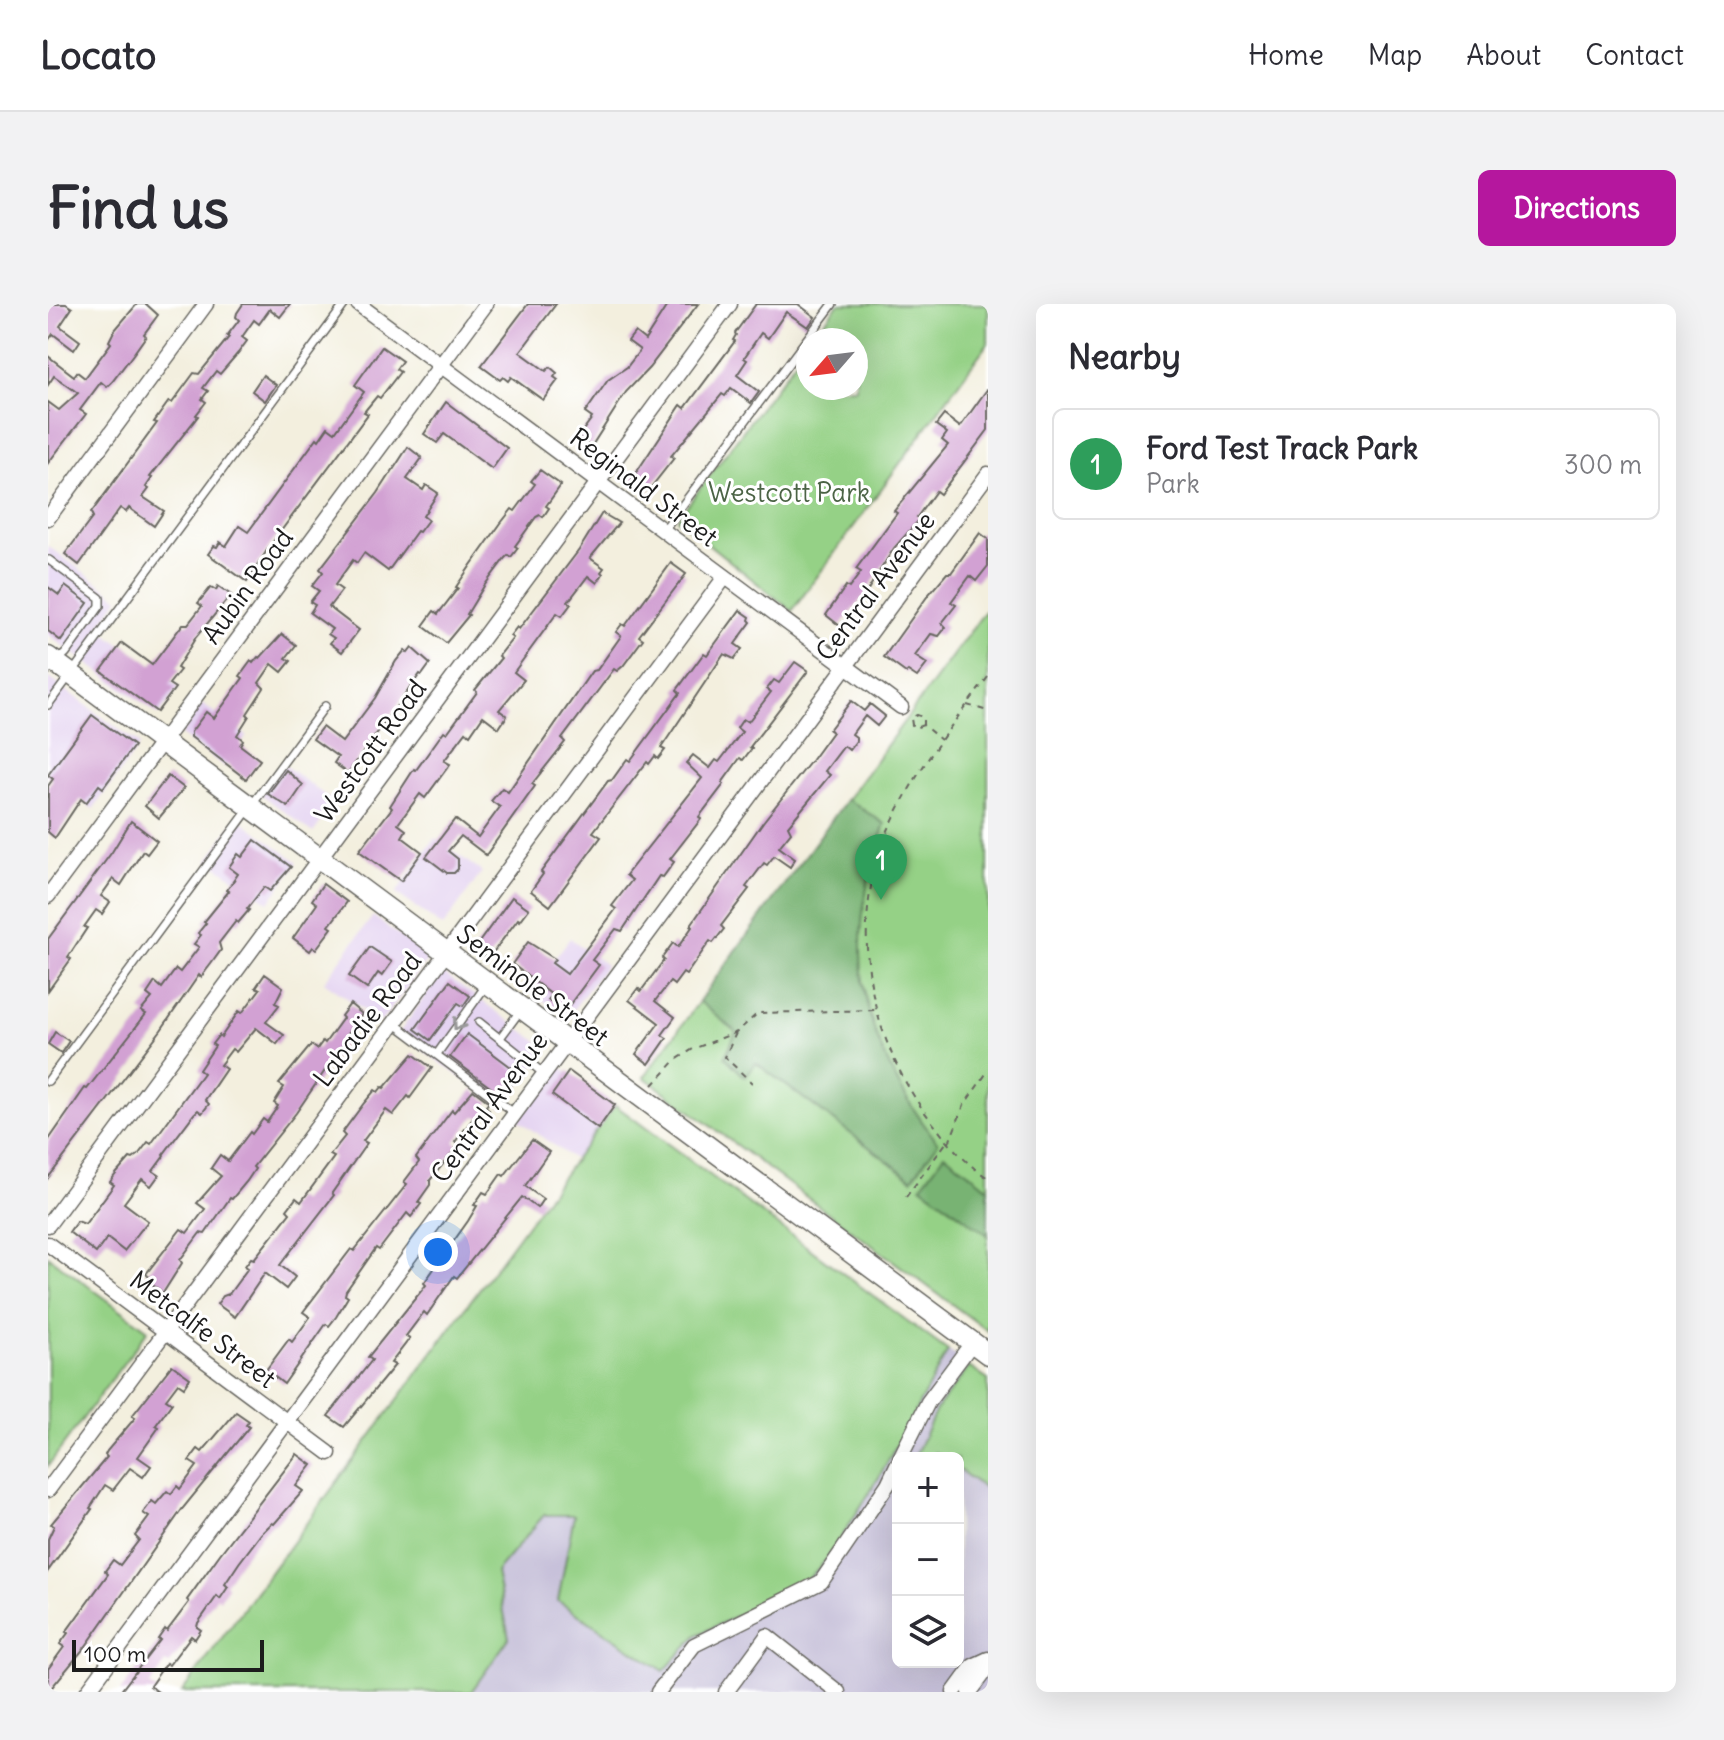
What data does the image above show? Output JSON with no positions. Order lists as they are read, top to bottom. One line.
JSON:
{"streets":{"street":["Reginald Street","Aubin Road","Central Avenue","Westcott Road","Seminole Street","Labadie Road","Metcalfe Street"]},"crossings":[["Reginald Street","Aubin Road"],["Reginald Street","Central Avenue"],["Reginald Street","Westcott Road"],["Reginald Street","Labadie Road"],["Aubin Road","Seminole Street"],["Central Avenue","Seminole Street"],["Central Avenue","Metcalfe Street"],["Westcott Road","Seminole Street"],["Seminole Street","Labadie Road"],["Labadie Road","Metcalfe Street"]],"parks":["Westcott Park"],"scale_bar":"100 m","north":"bottom left","page":{"header":"Locato","nav":["Home","Map","About","Contact"],"buttons":"Directions","title":"Find us","heading":"Nearby","list":[{"mark":"1","name":"Ford Test Track Park","note":"Park","value":"300 m"}],"pins":"1","map_buttons":["+","−"],"scale":"100 m"}}
